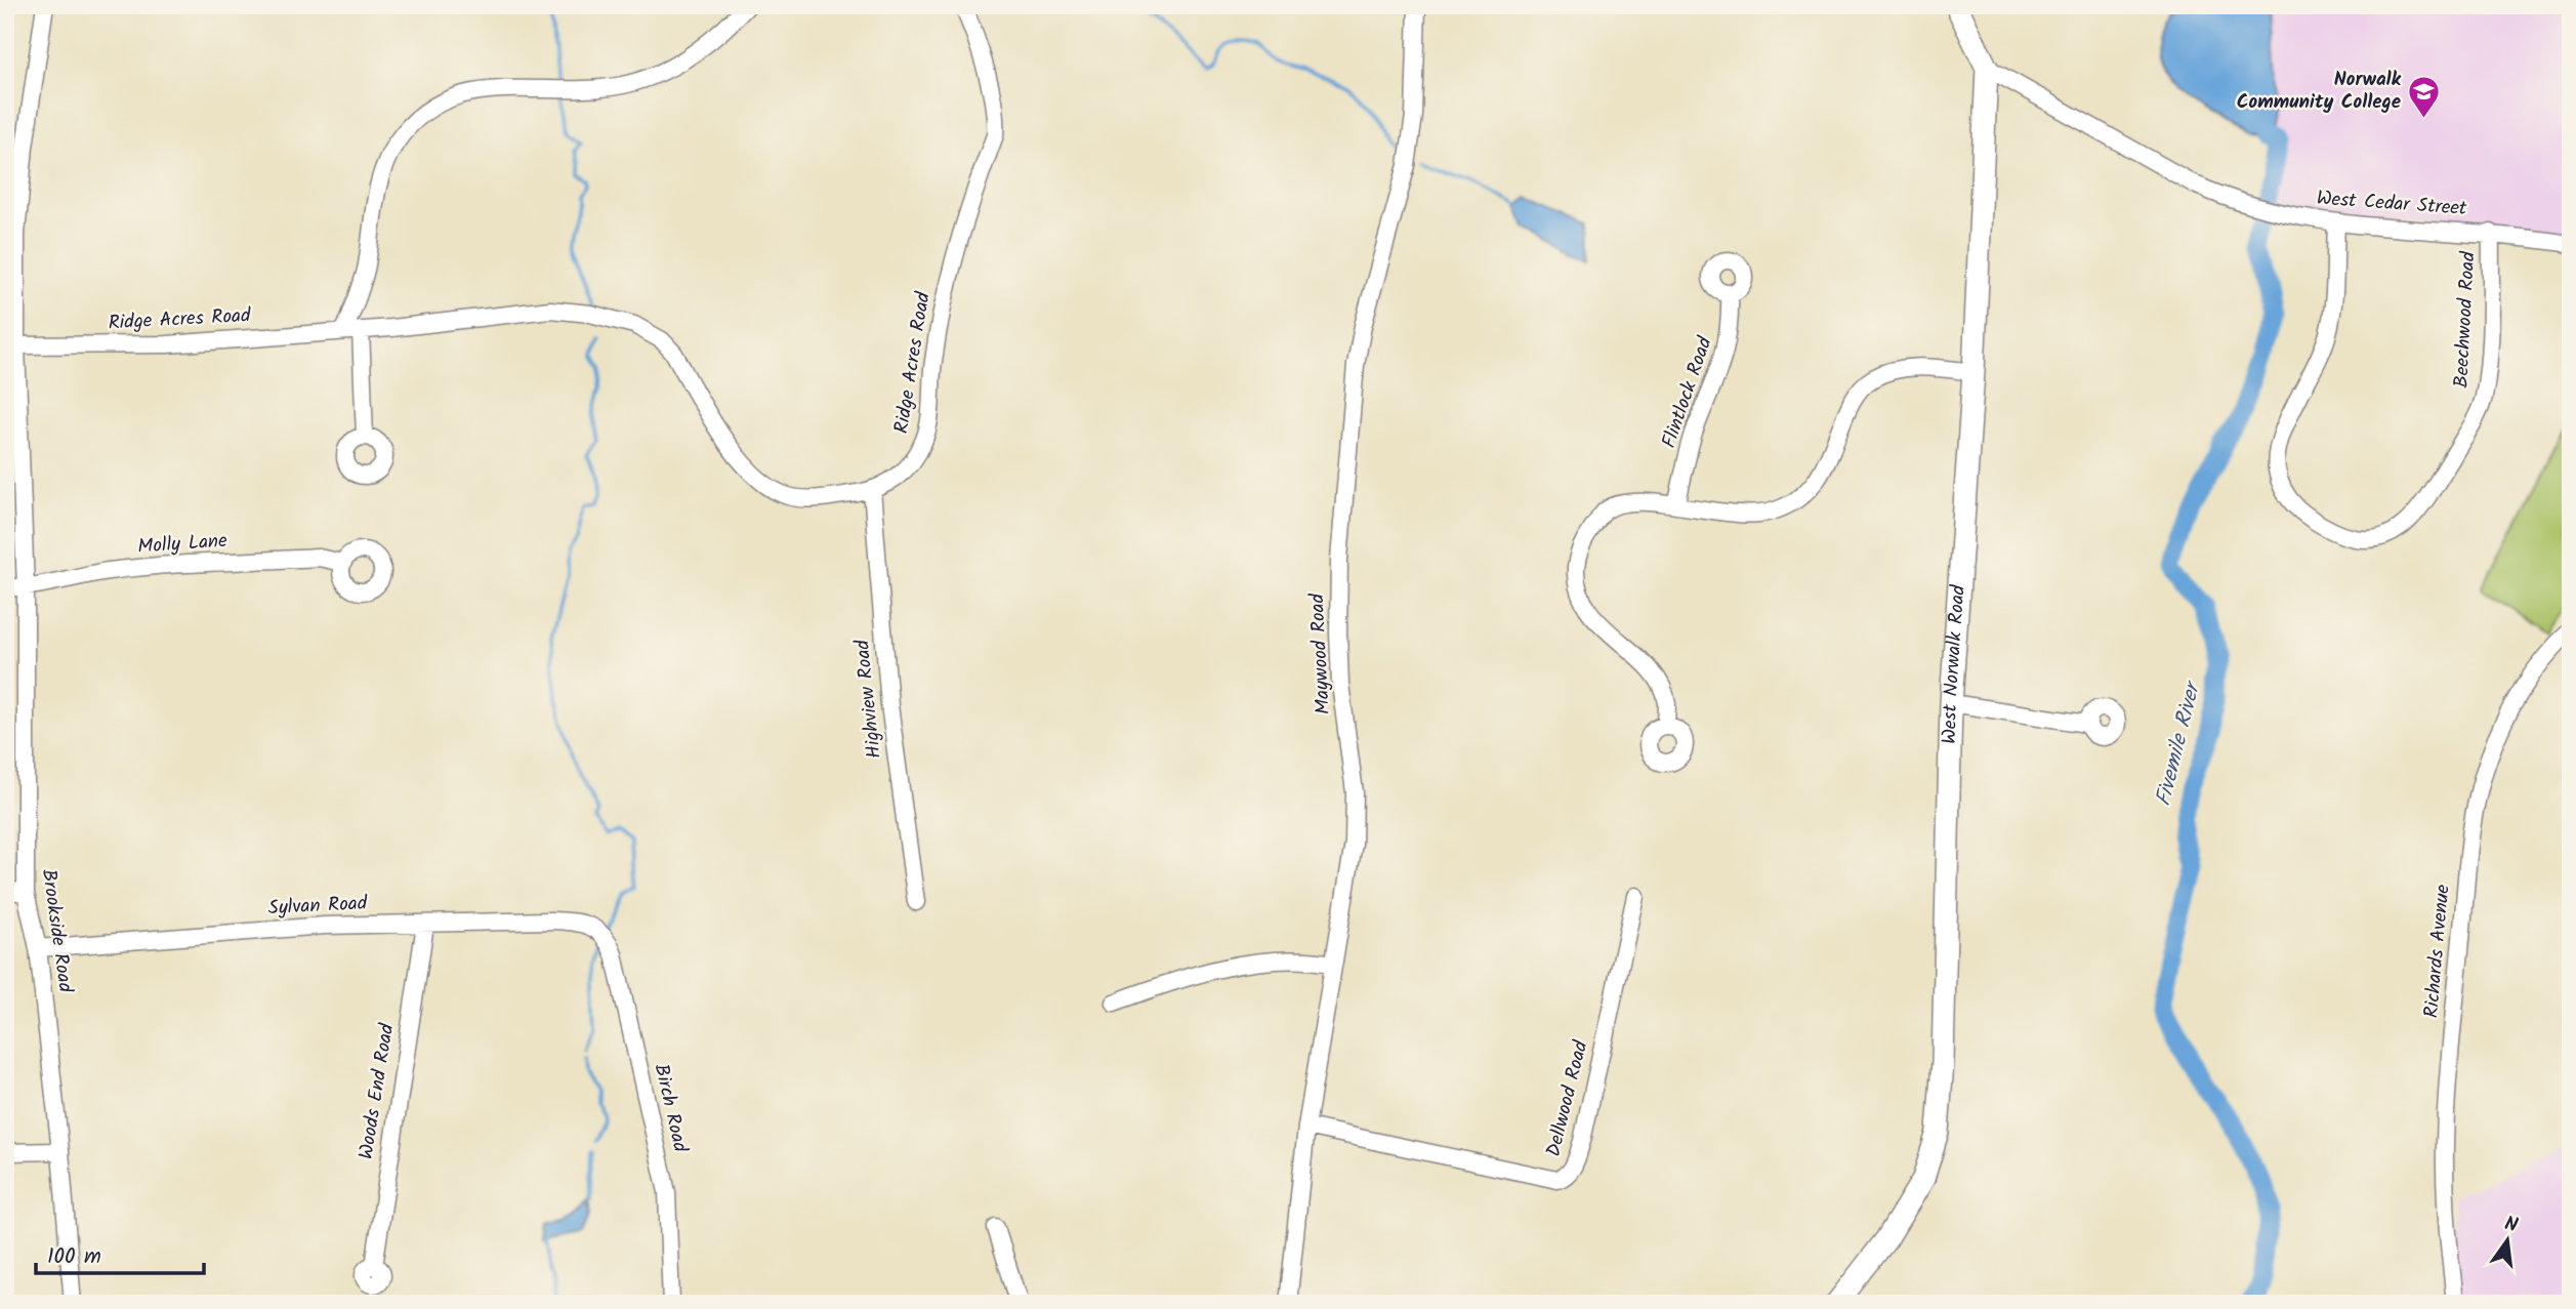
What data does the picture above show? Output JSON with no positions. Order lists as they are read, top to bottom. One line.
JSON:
{"streets":{"main road":["West Norwalk Road"],"street":["West Cedar Street","Ridge Acres Road","Beechwood Road","Flintlock Road","Molly Lane","Maywood Road","Highview Road","Sylvan Road","Brookside Road","Richards Avenue","Woods End Road","Dellwood Road","Birch Road"]},"crossings":[["West Cedar Street","Beechwood Road"],["West Cedar Street","West Norwalk Road"],["Ridge Acres Road","Highview Road"],["Ridge Acres Road","Brookside Road"],["Molly Lane","Brookside Road"],["Maywood Road","Dellwood Road"],["Sylvan Road","Brookside Road"],["Sylvan Road","Woods End Road"],["Sylvan Road","Birch Road"]],"water":["Fivemile River"],"places":{"school or university":["Norwalk Community College"]},"scale_bar":"100 m","north":"top"}
